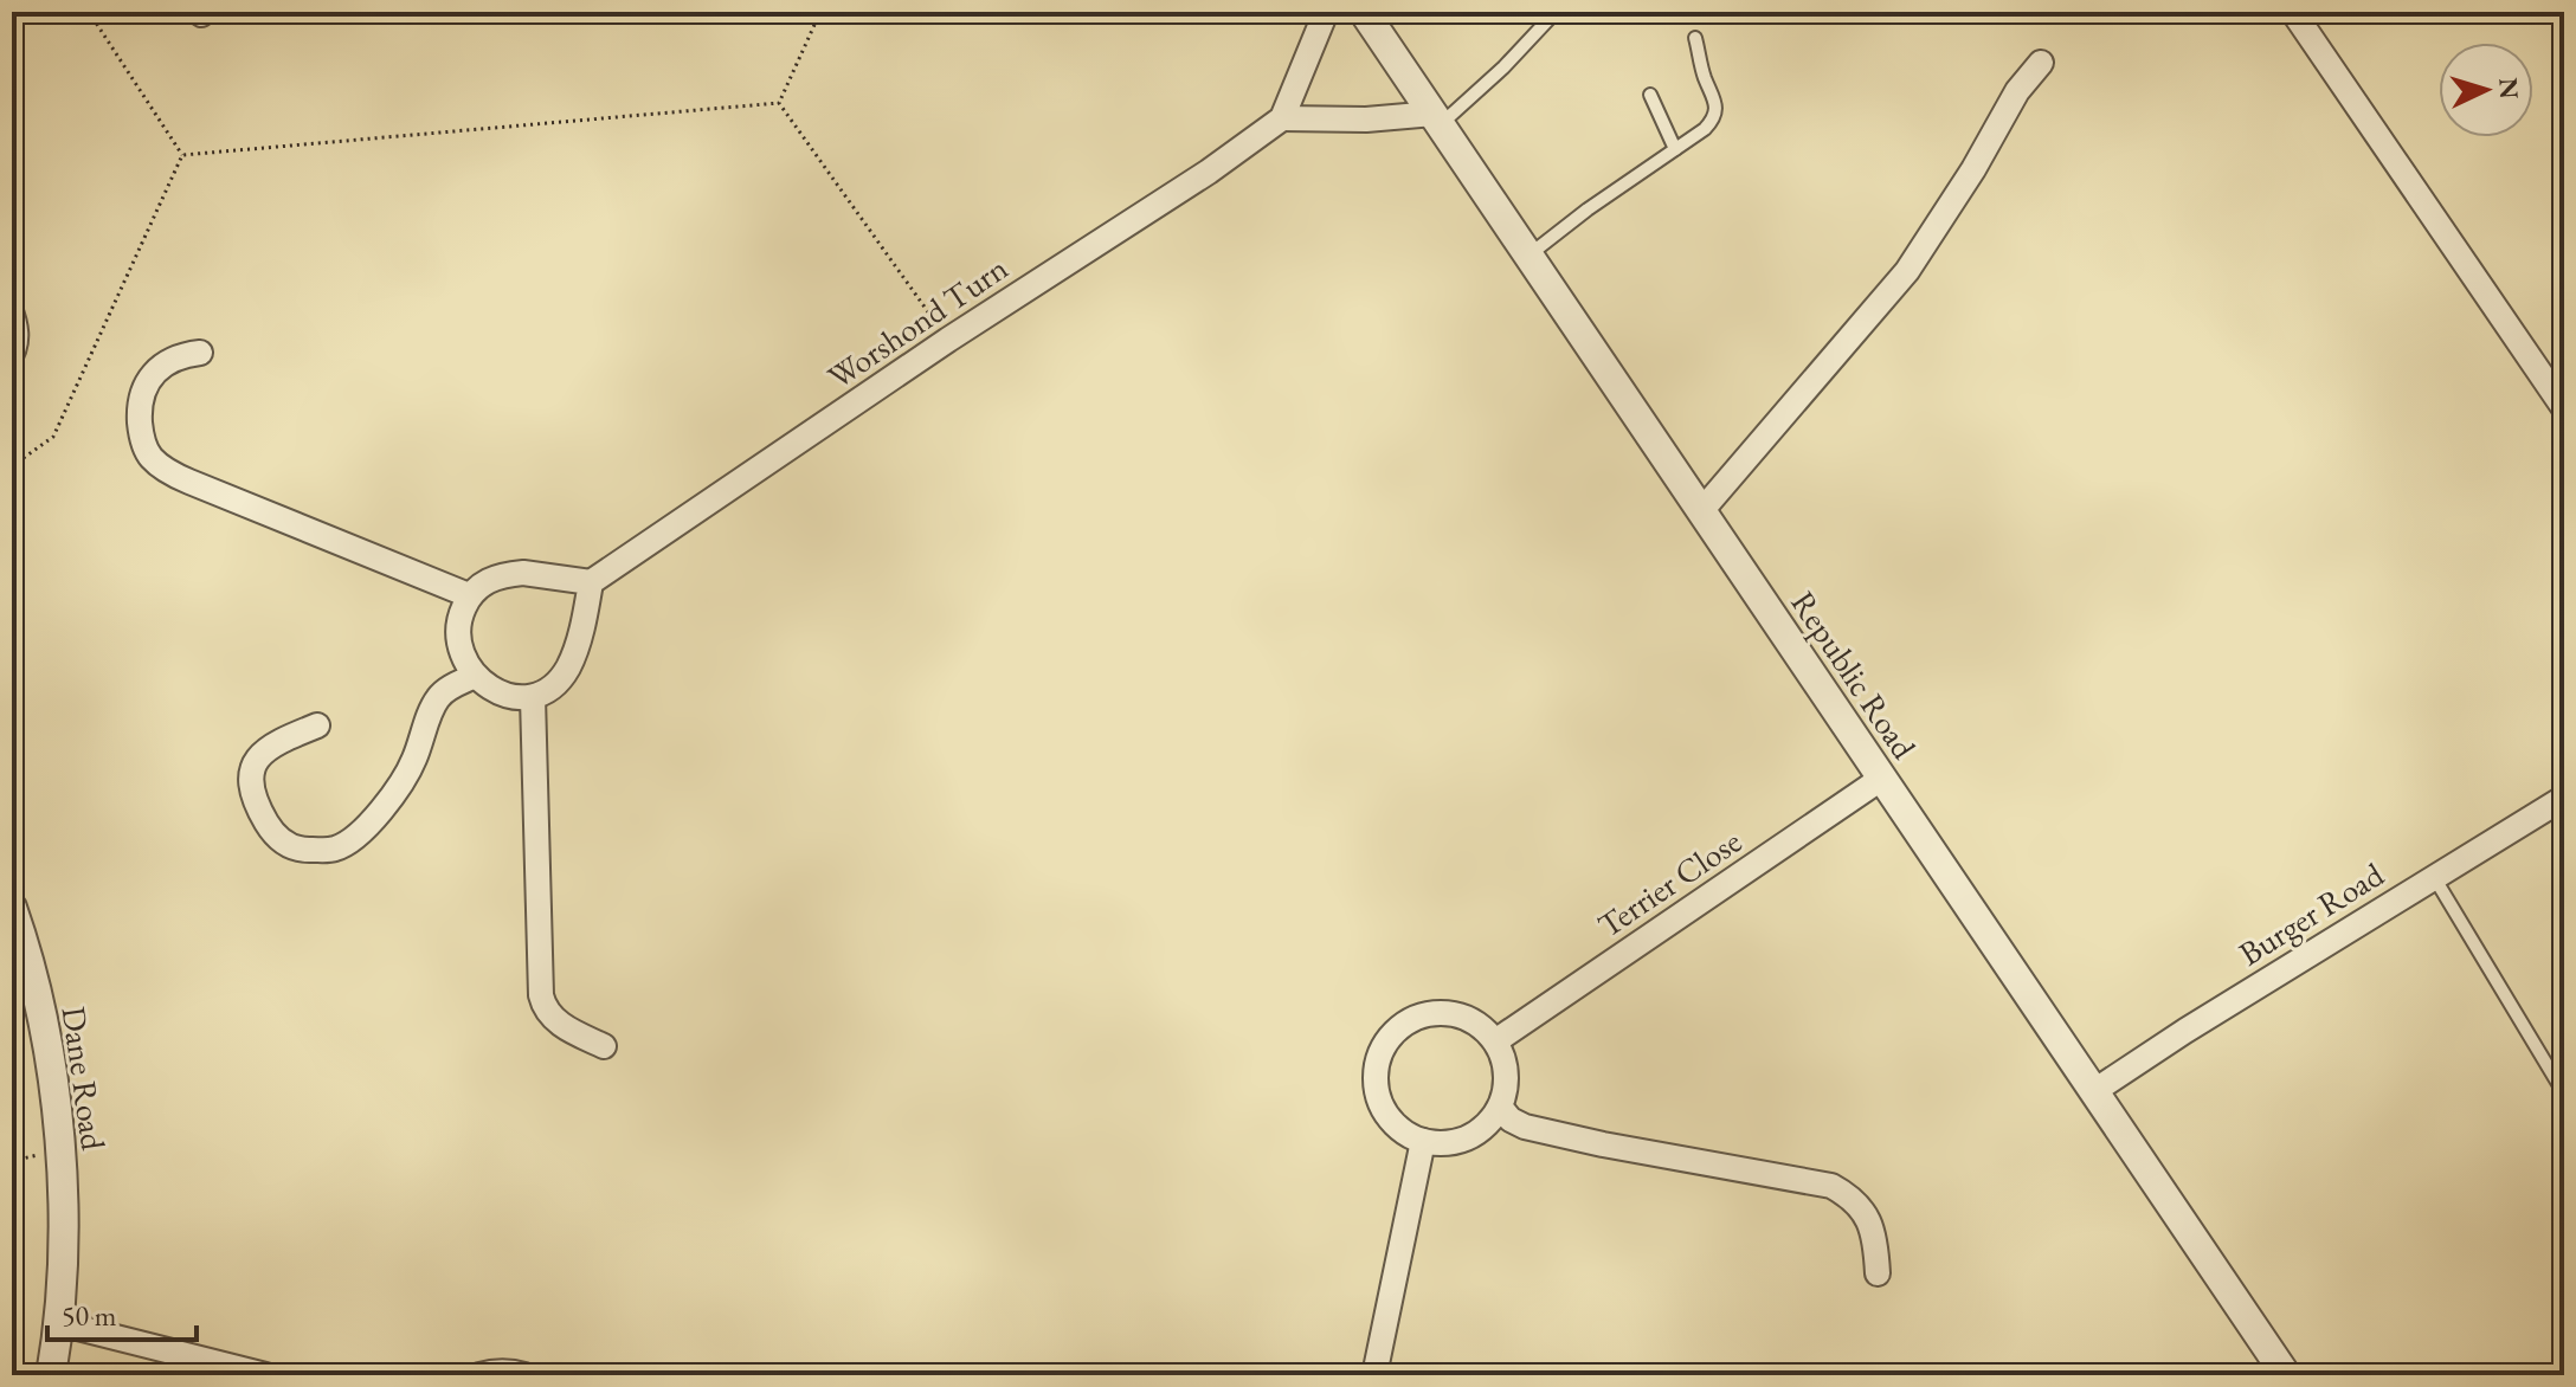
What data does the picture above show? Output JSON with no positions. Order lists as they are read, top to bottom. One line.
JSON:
{"streets":{"street":["Worshond Turn","Republic Road","Terrier Close","Burger Road","Dane Road"]},"crossings":[["Republic Road","Terrier Close"],["Republic Road","Burger Road"]],"scale_bar":"50 m","north":"right"}
